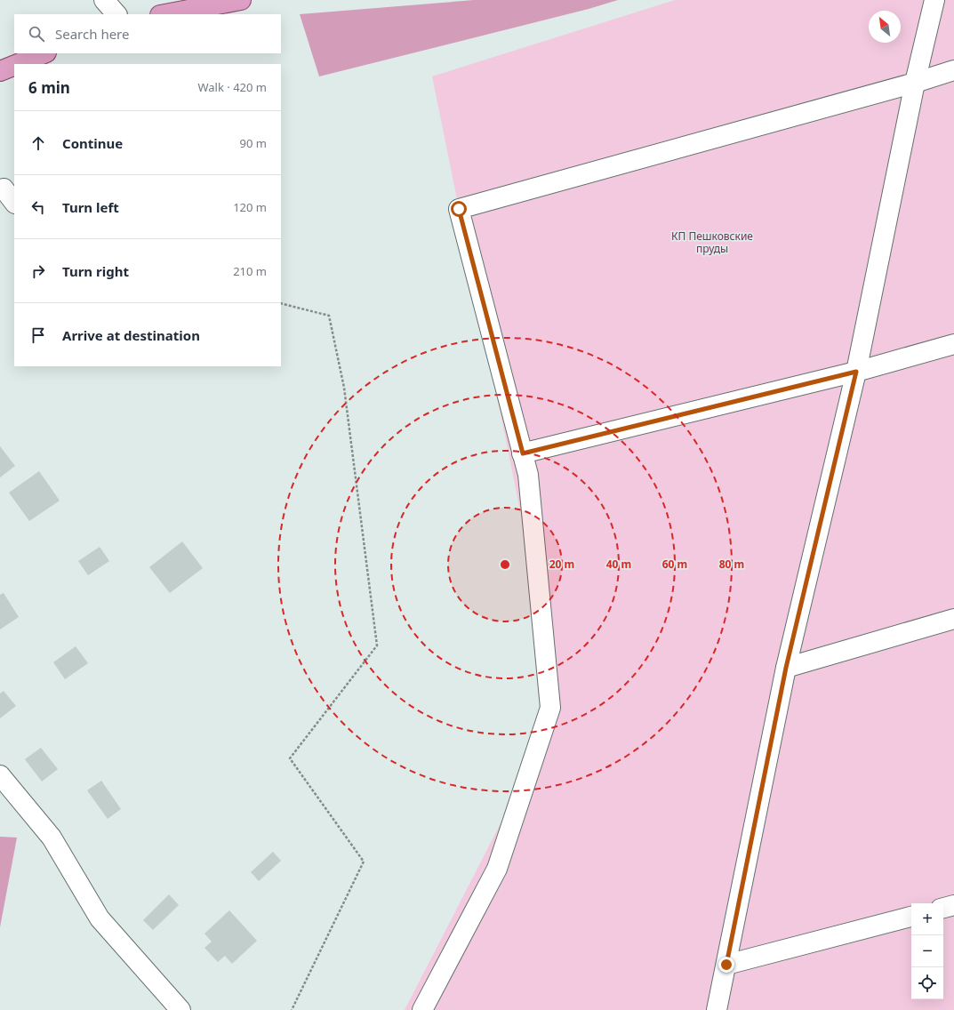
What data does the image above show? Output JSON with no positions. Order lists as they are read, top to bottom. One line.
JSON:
{"parks":["КП Пешковские пруды"],"north":"top left","page":{"search":"Search here","heading":["6 min","Walk · 420 m"],"list":[["Continue","90 m"],["Turn left","120 m"],["Turn right","210 m"],"Arrive at destination"],"map_buttons":["+","−"]},"rings":["20 m","40 m","60 m","80 m"]}
